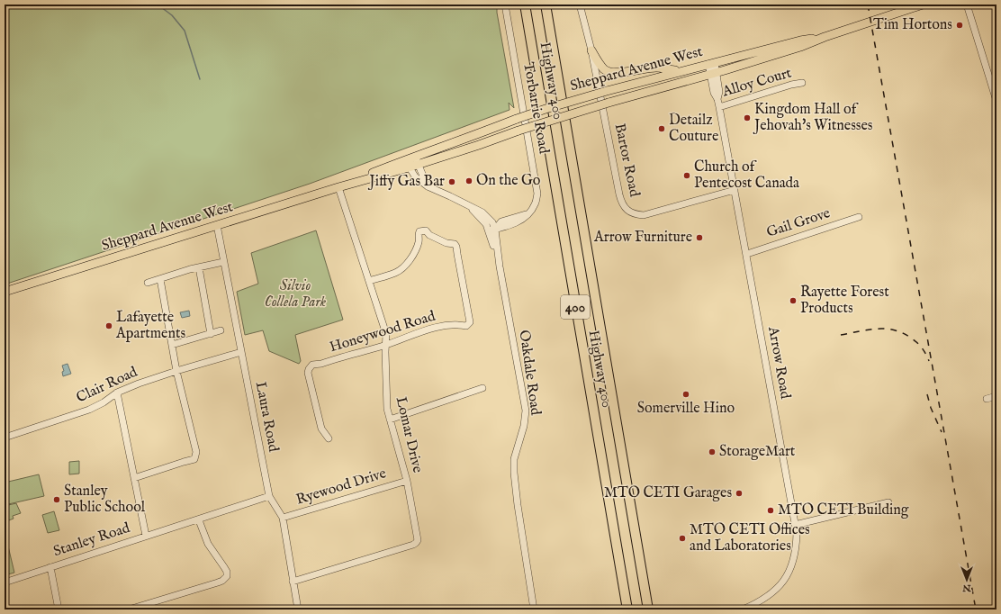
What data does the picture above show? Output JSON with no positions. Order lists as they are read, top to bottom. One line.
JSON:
{"streets":{"highway":["Highway 400","400"],"main road":["Sheppard Avenue West"],"street":["Alloy Court","Torbarrie Road","Bartor Road","Gail Grove","Honeywood Road","Arrow Road","Oakdale Road","Clair Road","Laura Road","Lomar Drive","Ryewood Drive","Stanley Road"]},"crossings":[["Sheppard Avenue West","Arrow Road"],["Sheppard Avenue West","Laura Road"],["Sheppard Avenue West","Lomar Drive"],["Alloy Court","Arrow Road"],["Torbarrie Road","Oakdale Road"],["Bartor Road","Arrow Road"],["Gail Grove","Arrow Road"],["Honeywood Road","Lomar Drive"],["Clair Road","Laura Road"],["Laura Road","Lomar Drive"],["Laura Road","Ryewood Drive"],["Laura Road","Stanley Road"],["Lomar Drive","Ryewood Drive"]],"parks":["Silvio Collela Park"],"places":["Tim Hortons","Kingdom Hall of Jehovah's Witnesses","Detailz Couture","Church of Pentecost Canada","On the Go","Jiffy Gas Bar","Arrow Furniture","Rayette Forest Products","Lafayette Apartments","Somerville Hino","StorageMart","MTO CETI Garages","Stanley Public School","MTO CETI Building","MTO CETI Offices and Laboratories"],"north":"bottom"}
